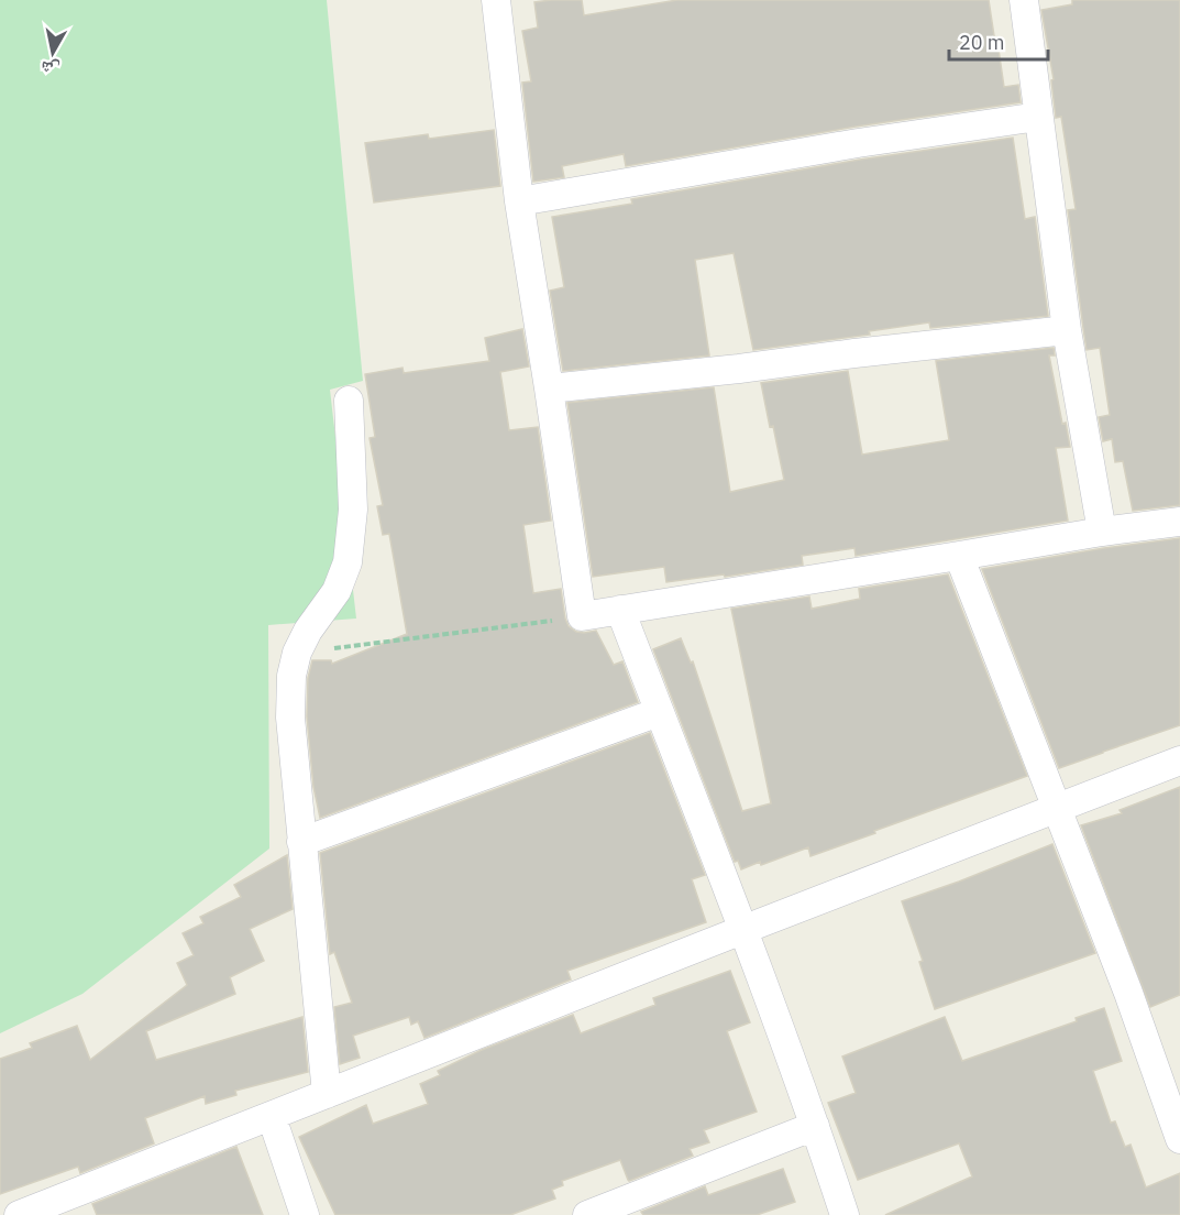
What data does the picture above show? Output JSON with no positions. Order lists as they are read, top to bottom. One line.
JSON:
{"scale_bar":"20 m","north":"bottom"}
